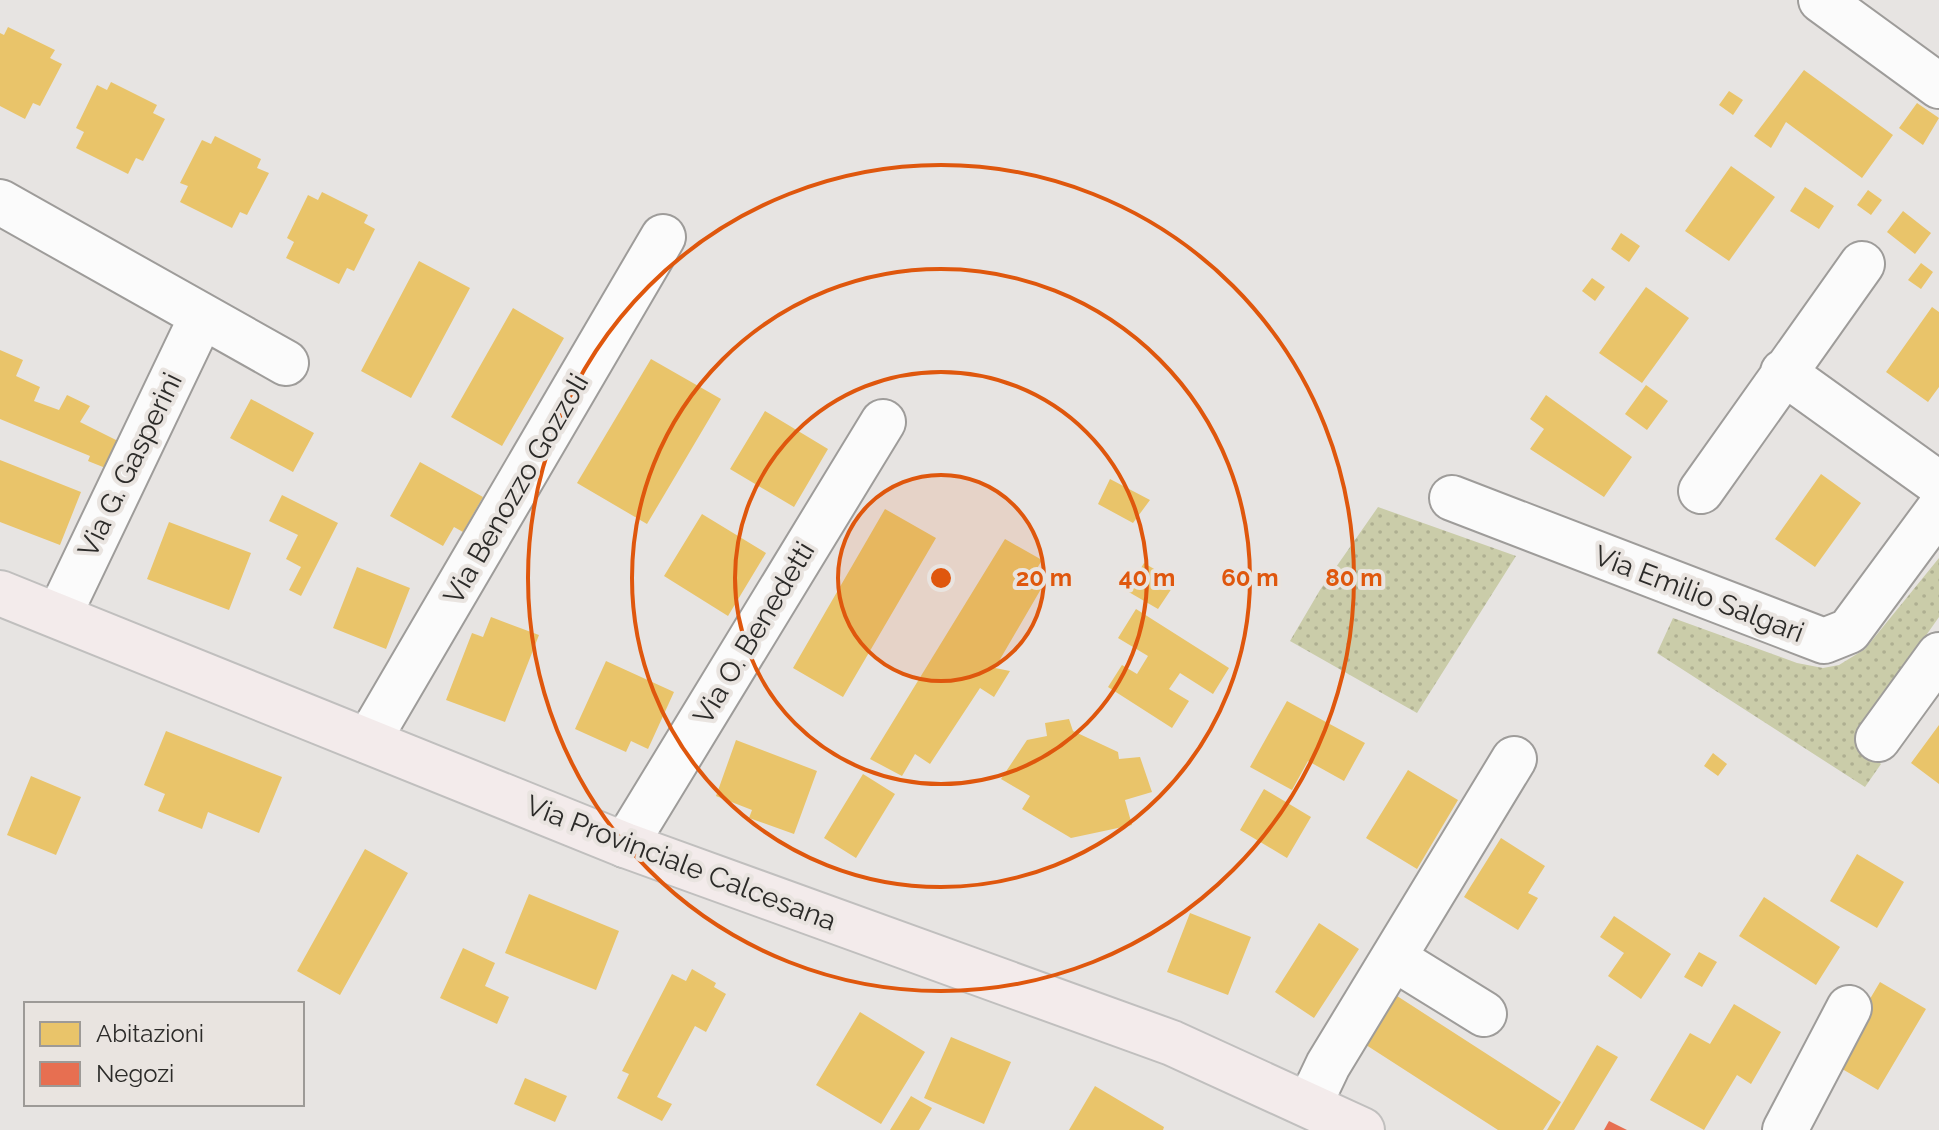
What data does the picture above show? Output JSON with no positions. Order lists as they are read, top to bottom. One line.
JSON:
{"streets":{"main road":["Via Provinciale Calcesana"],"street":["Via G. Gasperini","Via Benozzo Gozzoli","Via Emilio Salgari","Via O. Benedetti"]},"crossings":[["Via G. Gasperini","Via Provinciale Calcesana"],["Via Benozzo Gozzoli","Via Provinciale Calcesana"],["Via O. Benedetti","Via Provinciale Calcesana"]],"legend":["Abitazioni","Negozi"],"rings":["20 m","40 m","60 m","80 m"]}
